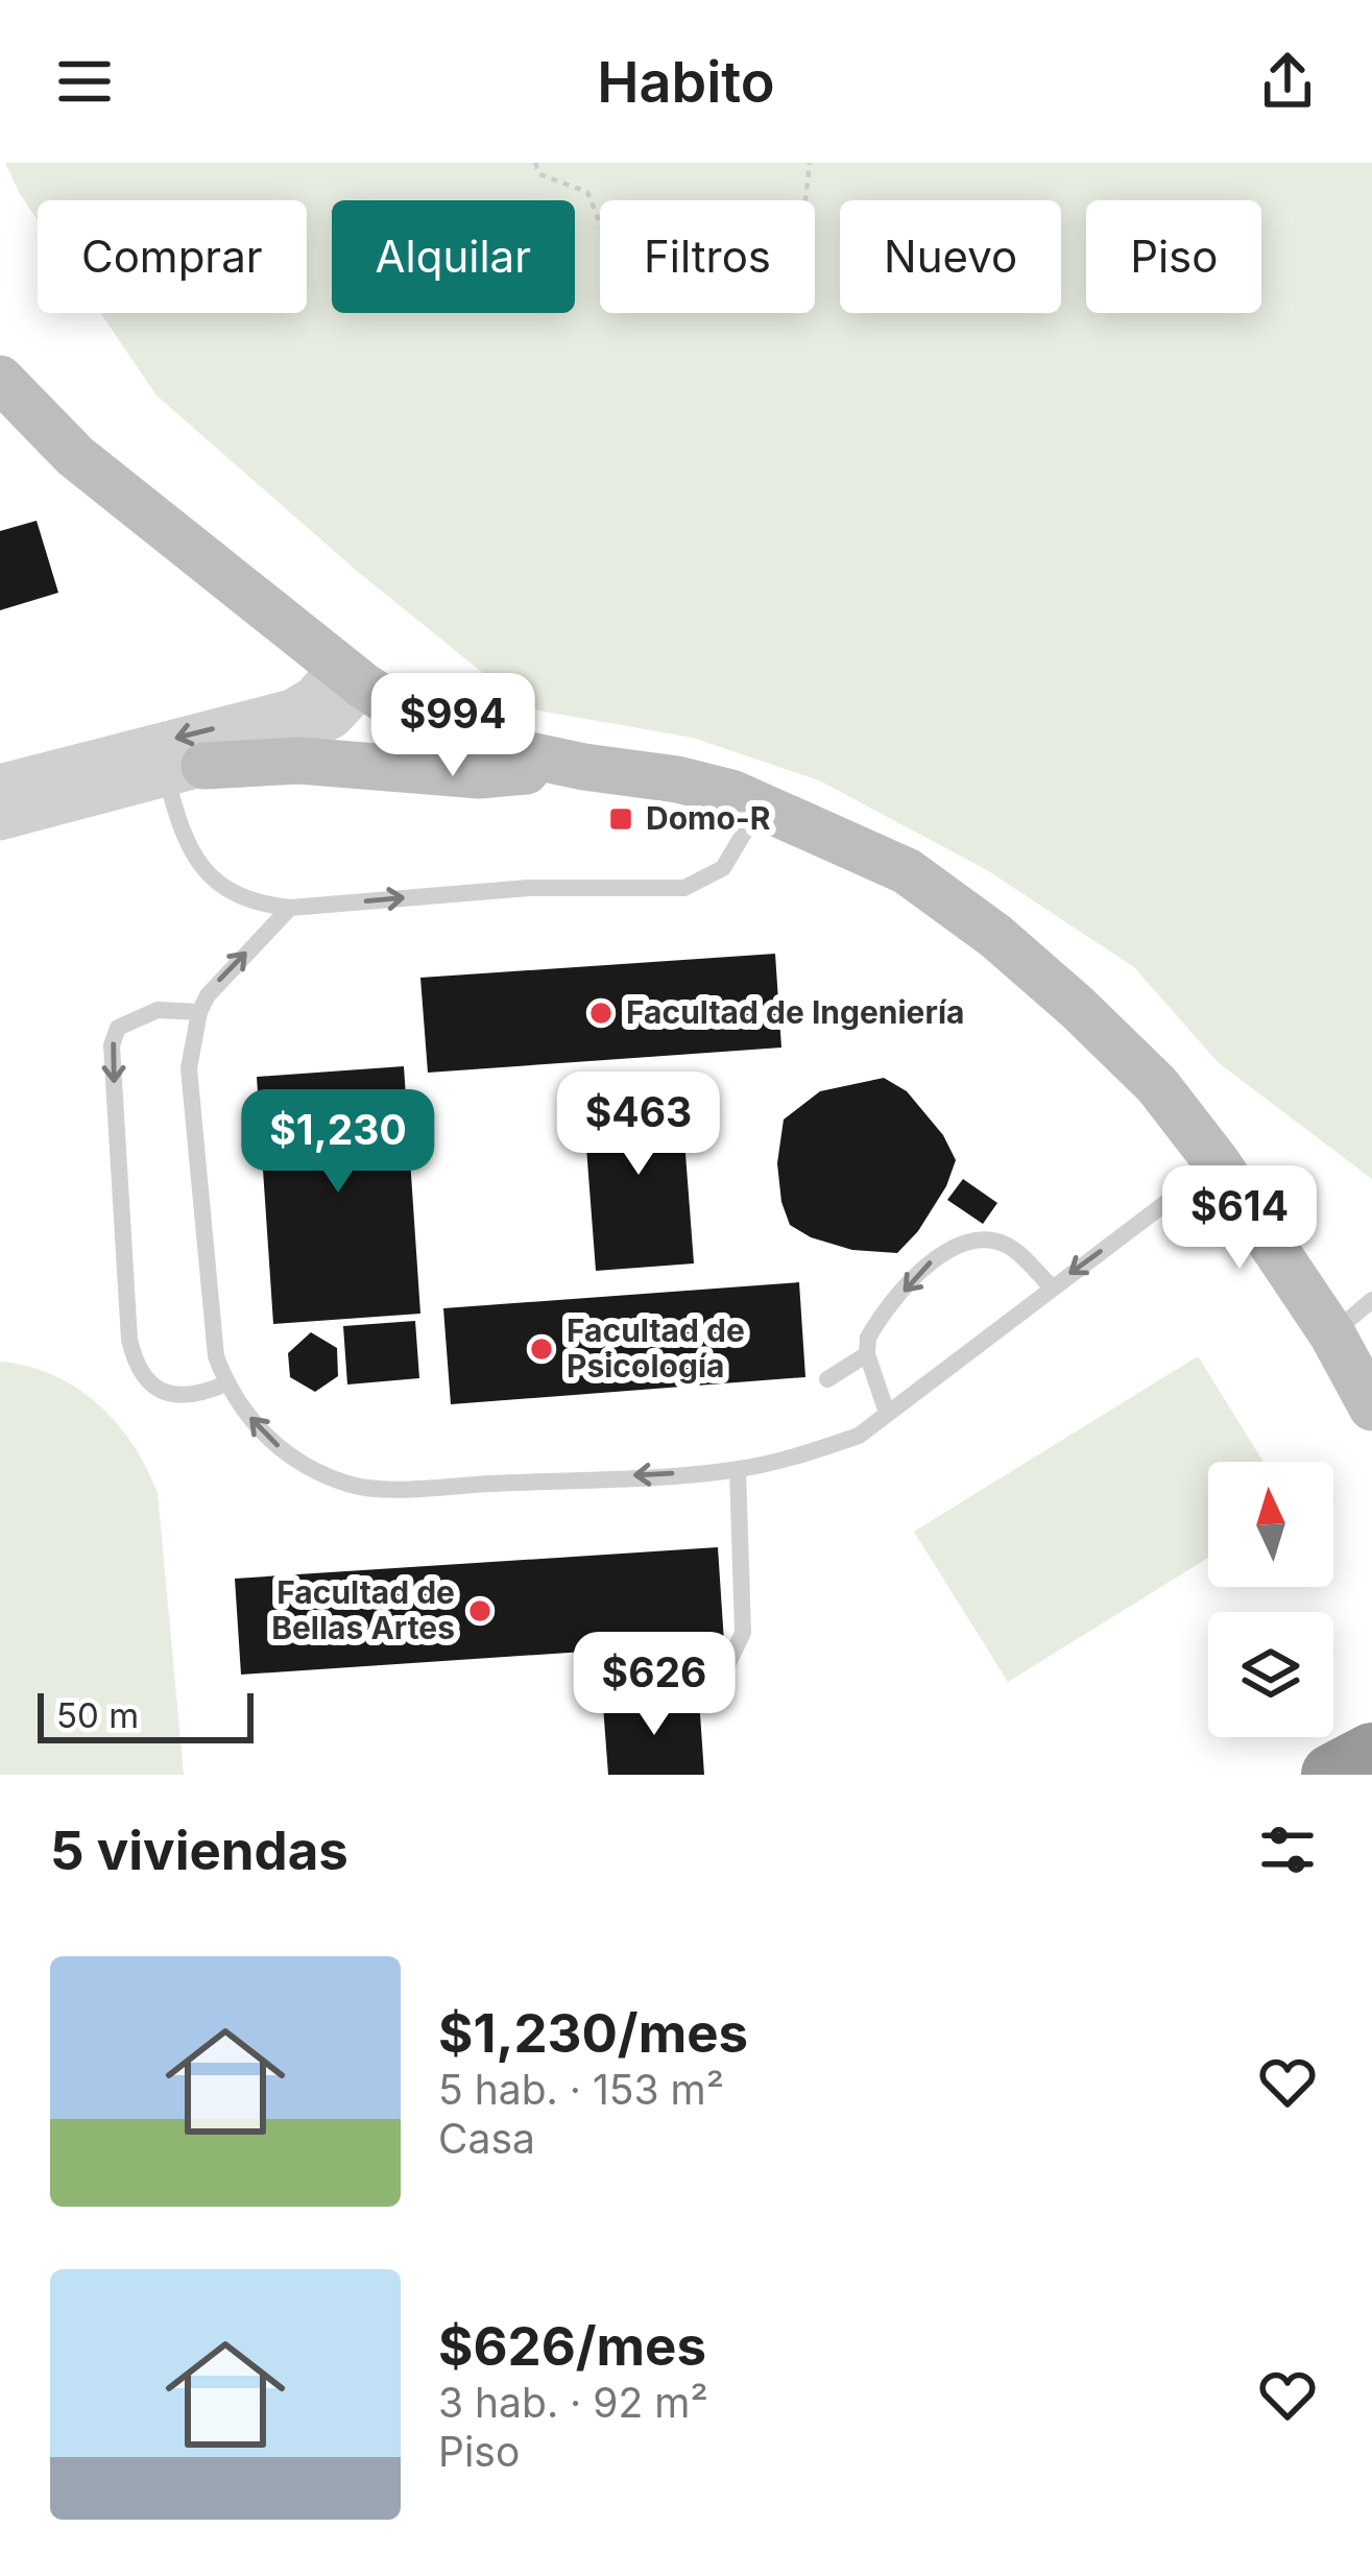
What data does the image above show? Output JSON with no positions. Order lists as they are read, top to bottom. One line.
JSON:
{"places":{"transit":["Domo-R"],"other":["Facultad de Ingeniería","Facultad de Psicología","Facultad de Bellas Artes"]},"scale_bar":"50 m","north":"top","page":{"header":"Habito","chip":["Comprar","Alquilar","Filtros","Nuevo","Piso"],"price":["$994","$463","$1,230","$614","$626"],"scale":"50 m","heading":"5 viviendas","list":[{"name":"$1,230/mes","note":"5 hab. · 153 m² · Casa"},{"name":"$626/mes","note":"3 hab. · 92 m² · Piso"}]}}
